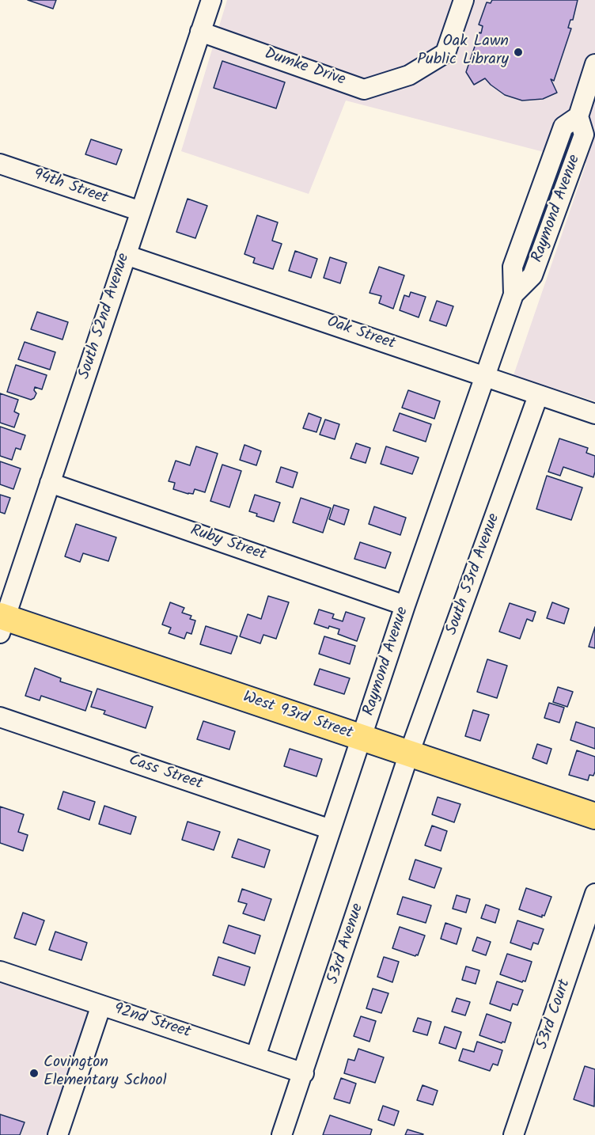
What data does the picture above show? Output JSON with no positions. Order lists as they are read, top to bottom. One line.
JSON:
{"streets":{"main road":["West 93rd Street"],"street":["Dumke Drive","94th Street","Raymond Avenue","South 52nd Avenue","Oak Street","Ruby Street","South 53rd Avenue","Cass Street","53rd Avenue","53rd Court","92nd Street"]},"crossings":[["Dumke Drive","South 52nd Avenue"],["94th Street","South 52nd Avenue"],["Raymond Avenue","Oak Street"],["Raymond Avenue","Ruby Street"],["Raymond Avenue","West 93rd Street"],["Raymond Avenue","Cass Street"],["Raymond Avenue","92nd Street"],["South 52nd Avenue","Oak Street"],["South 52nd Avenue","Ruby Street"],["South 52nd Avenue","West 93rd Street"],["Oak Street","South 53rd Avenue"],["South 53rd Avenue","West 93rd Street"],["South 53rd Avenue","53rd Avenue"],["West 93rd Street","53rd Avenue"],["53rd Avenue","92nd Street"]],"places":["Oak Lawn Public Library","Covington Elementary School"]}
